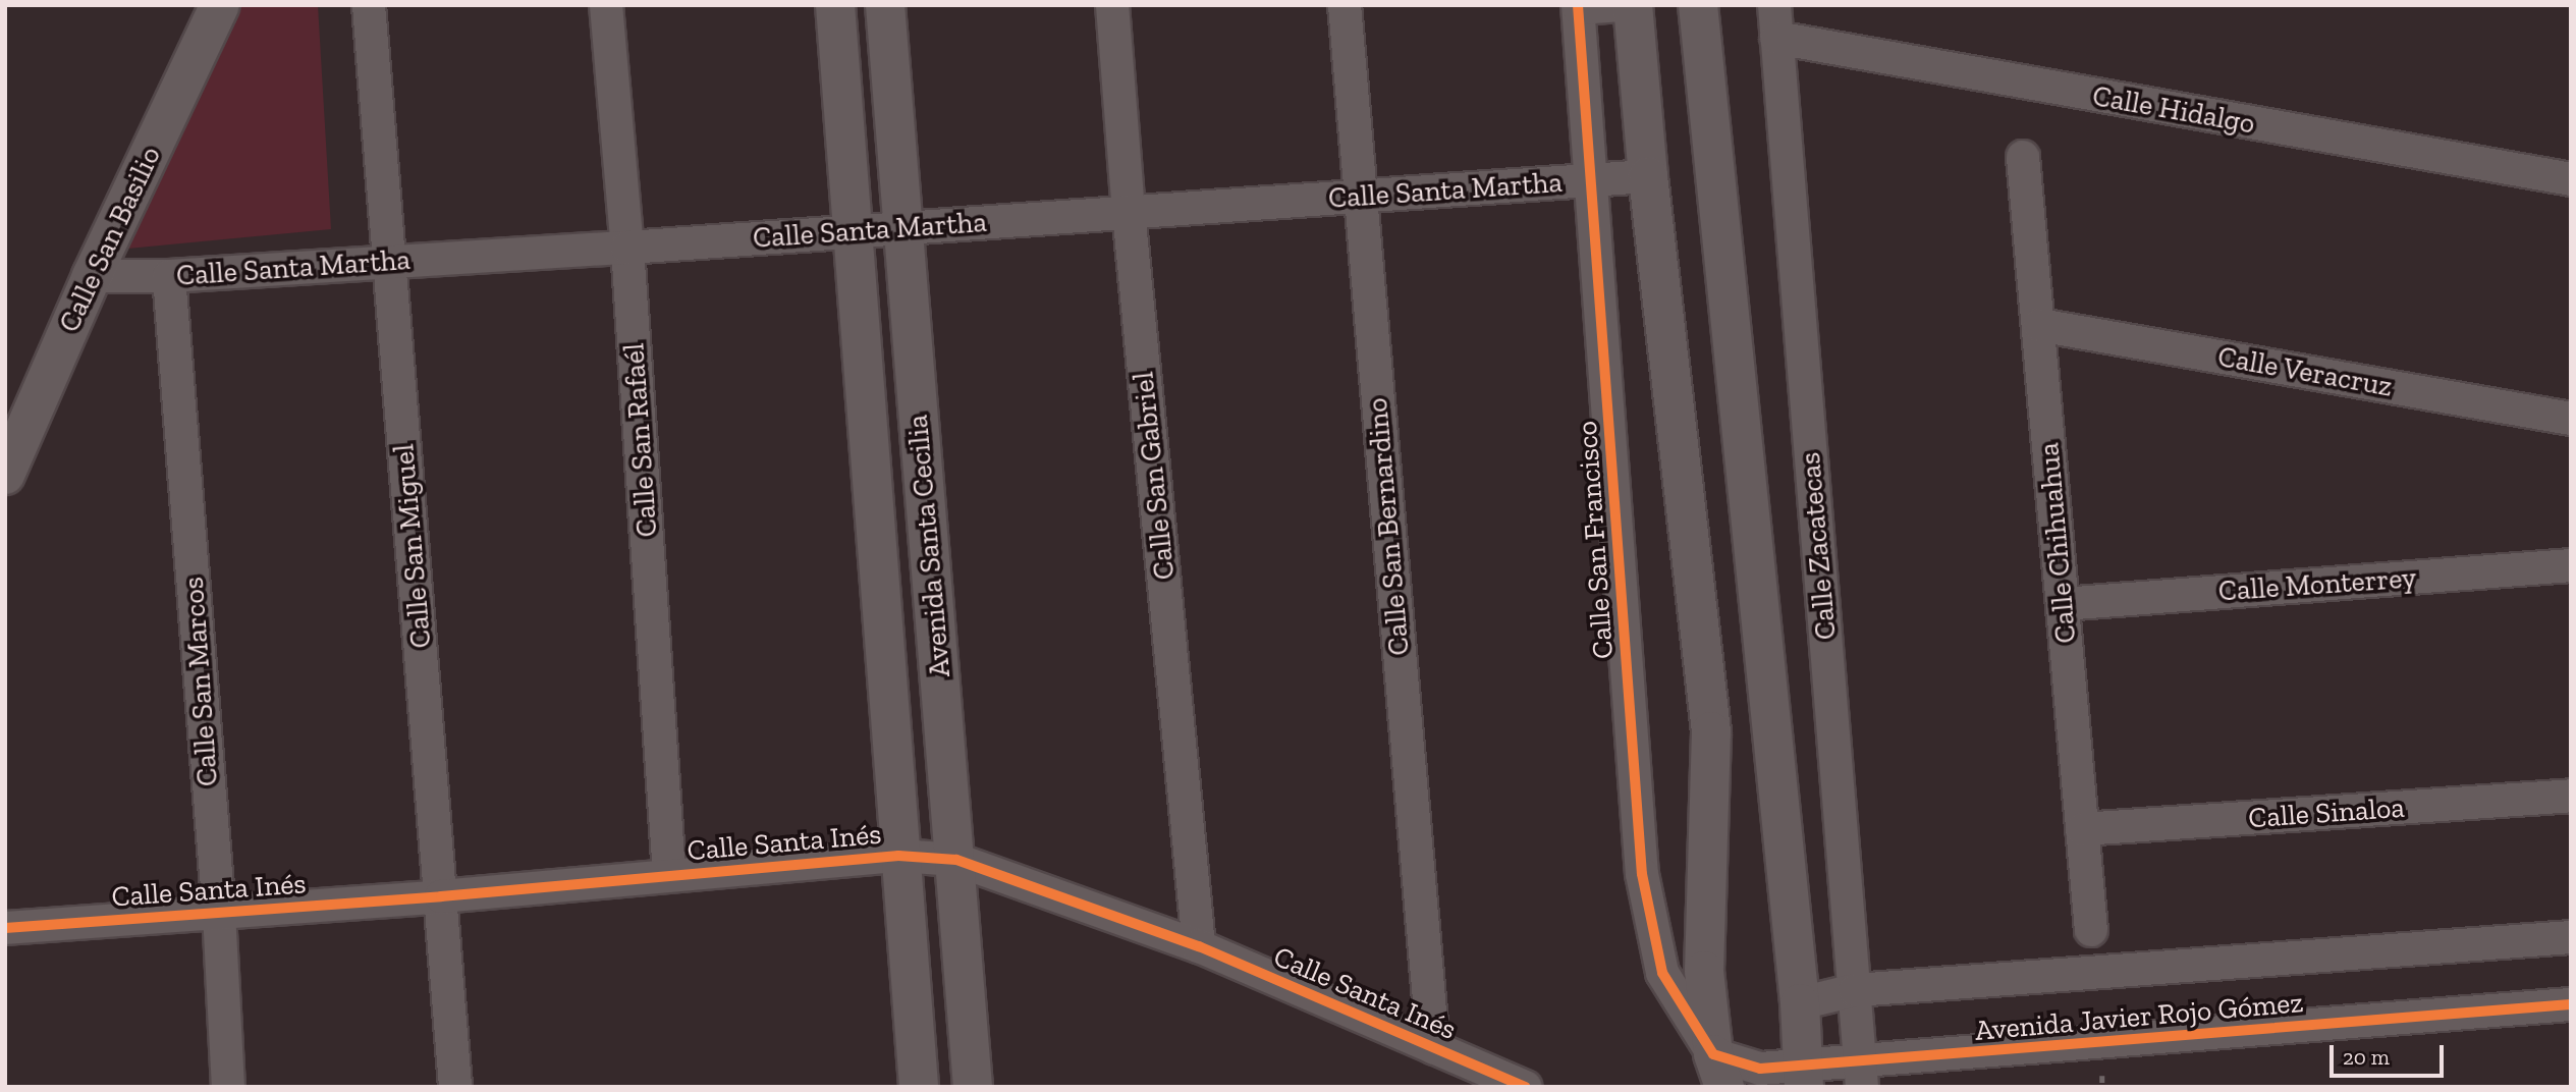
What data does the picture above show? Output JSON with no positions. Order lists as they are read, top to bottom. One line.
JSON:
{"streets":{"street":["Calle Hidalgo","Calle Santa Martha","Calle San Basilio","Calle Veracruz","Calle San Rafaél","Calle San Gabriel","Calle San Bernardino","Calle San Francisco","Calle Chihuahua","Calle San Miguel","Avenida Santa Cecilia","Calle Zacatecas","Calle Monterrey","Calle San Marcos","Calle Sinaloa","Calle Santa Inés","Avenida Javier Rojo Gómez"]},"crossings":[["Calle Hidalgo","Calle Zacatecas"],["Calle Santa Martha","Calle San Basilio"],["Calle Santa Martha","Calle San Rafaél"],["Calle Santa Martha","Calle San Gabriel"],["Calle Santa Martha","Calle San Bernardino"],["Calle Santa Martha","Calle San Francisco"],["Calle Santa Martha","Calle San Miguel"],["Calle Santa Martha","Avenida Santa Cecilia"],["Calle Santa Martha","Calle San Marcos"],["Calle Veracruz","Calle Chihuahua"],["Calle San Rafaél","Calle Santa Inés"],["Calle San Gabriel","Calle Santa Inés"],["Calle San Bernardino","Calle Santa Inés"],["Calle San Francisco","Avenida Javier Rojo Gómez"],["Calle Chihuahua","Calle Monterrey"],["Calle Chihuahua","Calle Sinaloa"],["Calle San Miguel","Calle Santa Inés"],["Avenida Santa Cecilia","Calle Santa Inés"],["Calle Zacatecas","Avenida Javier Rojo Gómez"],["Calle San Marcos","Calle Santa Inés"]],"scale_bar":"20 m"}
